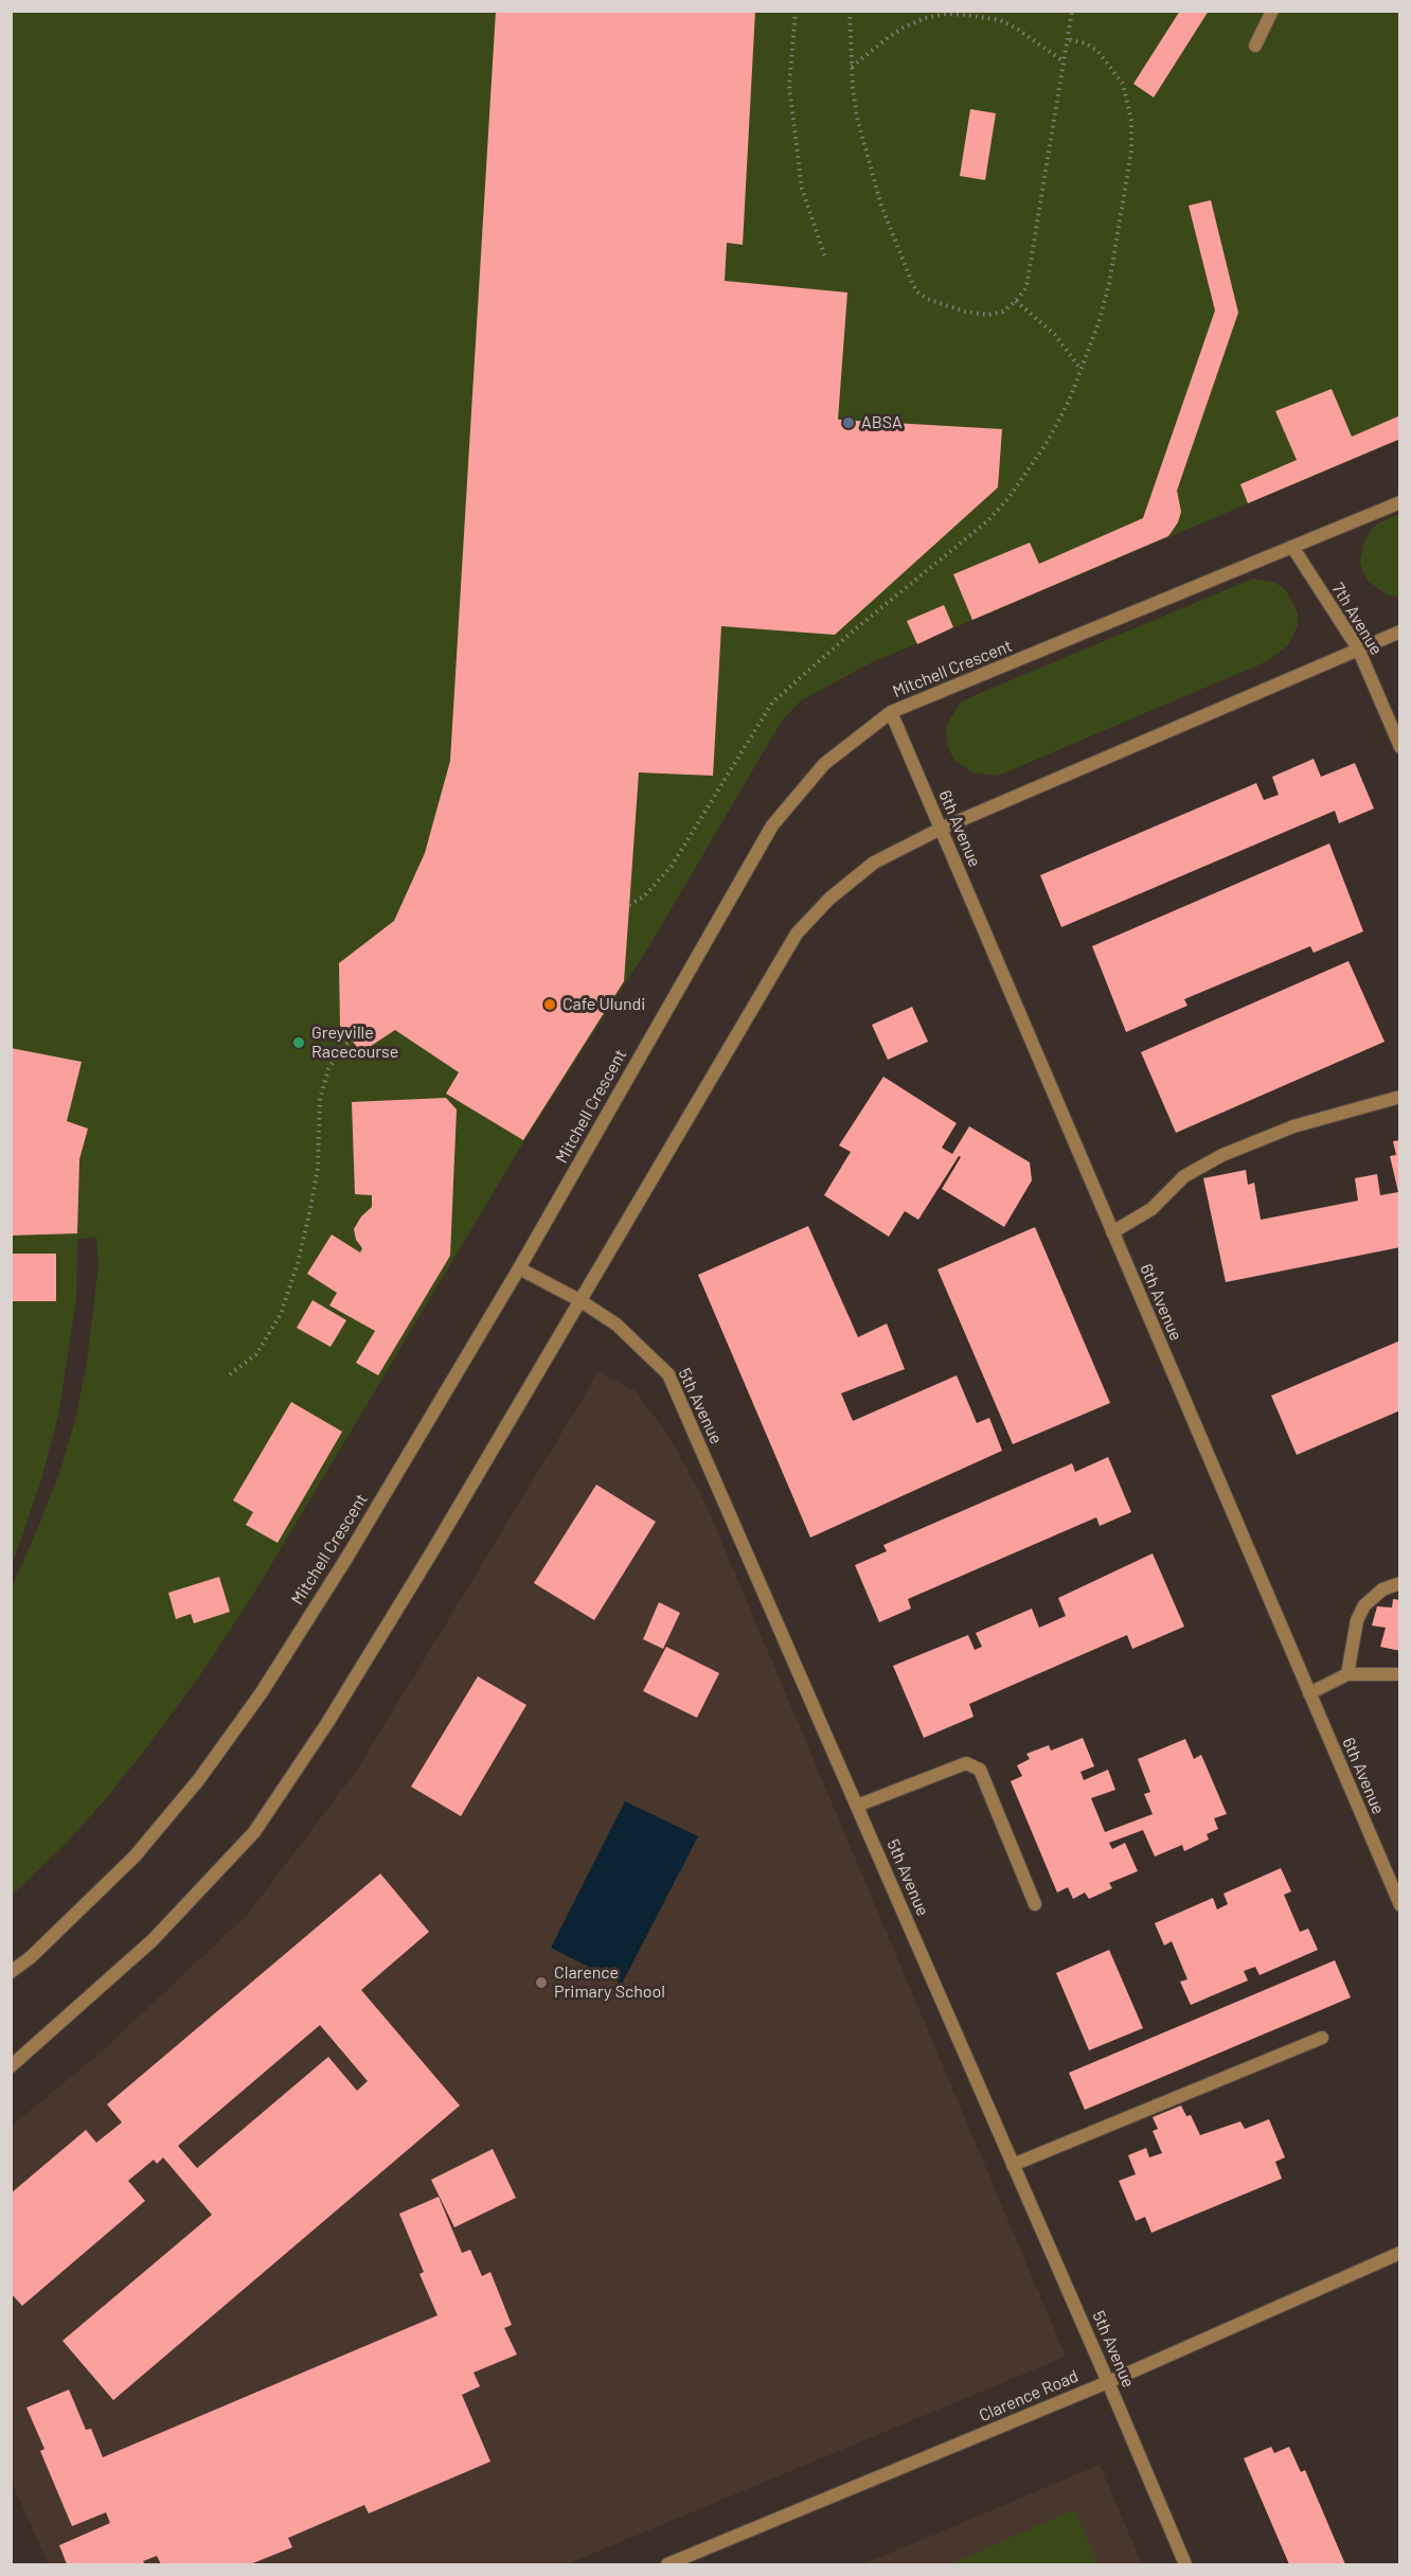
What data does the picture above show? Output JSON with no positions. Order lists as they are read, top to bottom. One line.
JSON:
{"streets":{"street":["7th Avenue","Mitchell Crescent","6th Avenue","5th Avenue","Clarence Road"]},"crossings":[["7th Avenue","Mitchell Crescent"],["Mitchell Crescent","6th Avenue"],["Mitchell Crescent","5th Avenue"],["5th Avenue","Clarence Road"]],"places":["ABSA","Cafe Ulundi","Greyville Racecourse","Clarence Primary School"]}
